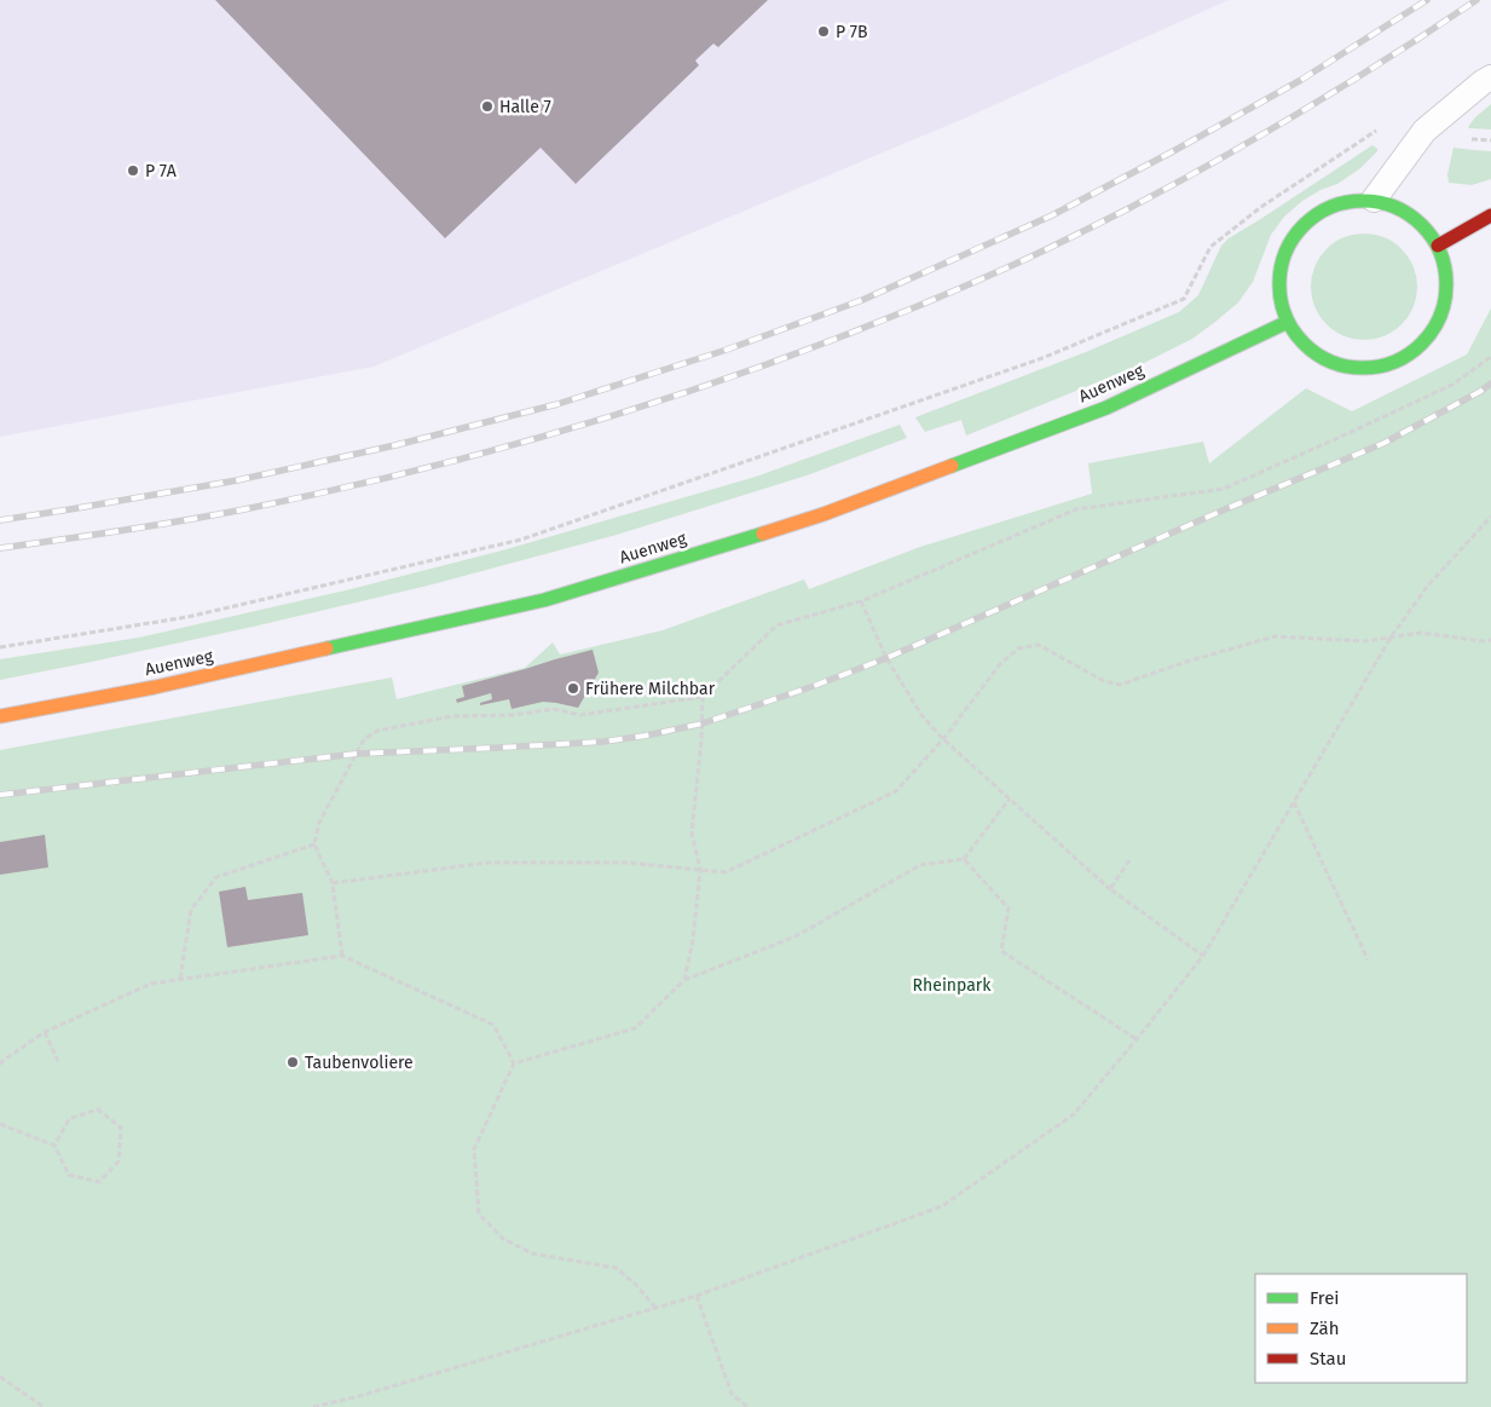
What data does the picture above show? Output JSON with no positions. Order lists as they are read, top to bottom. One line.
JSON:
{"streets":{"street":["Auenweg"]},"parks":["Rheinpark"],"places":["P 7B","Halle 7","P 7A","Frühere Milchbar","Taubenvoliere"],"legend":["Frei","Zäh","Stau"]}
